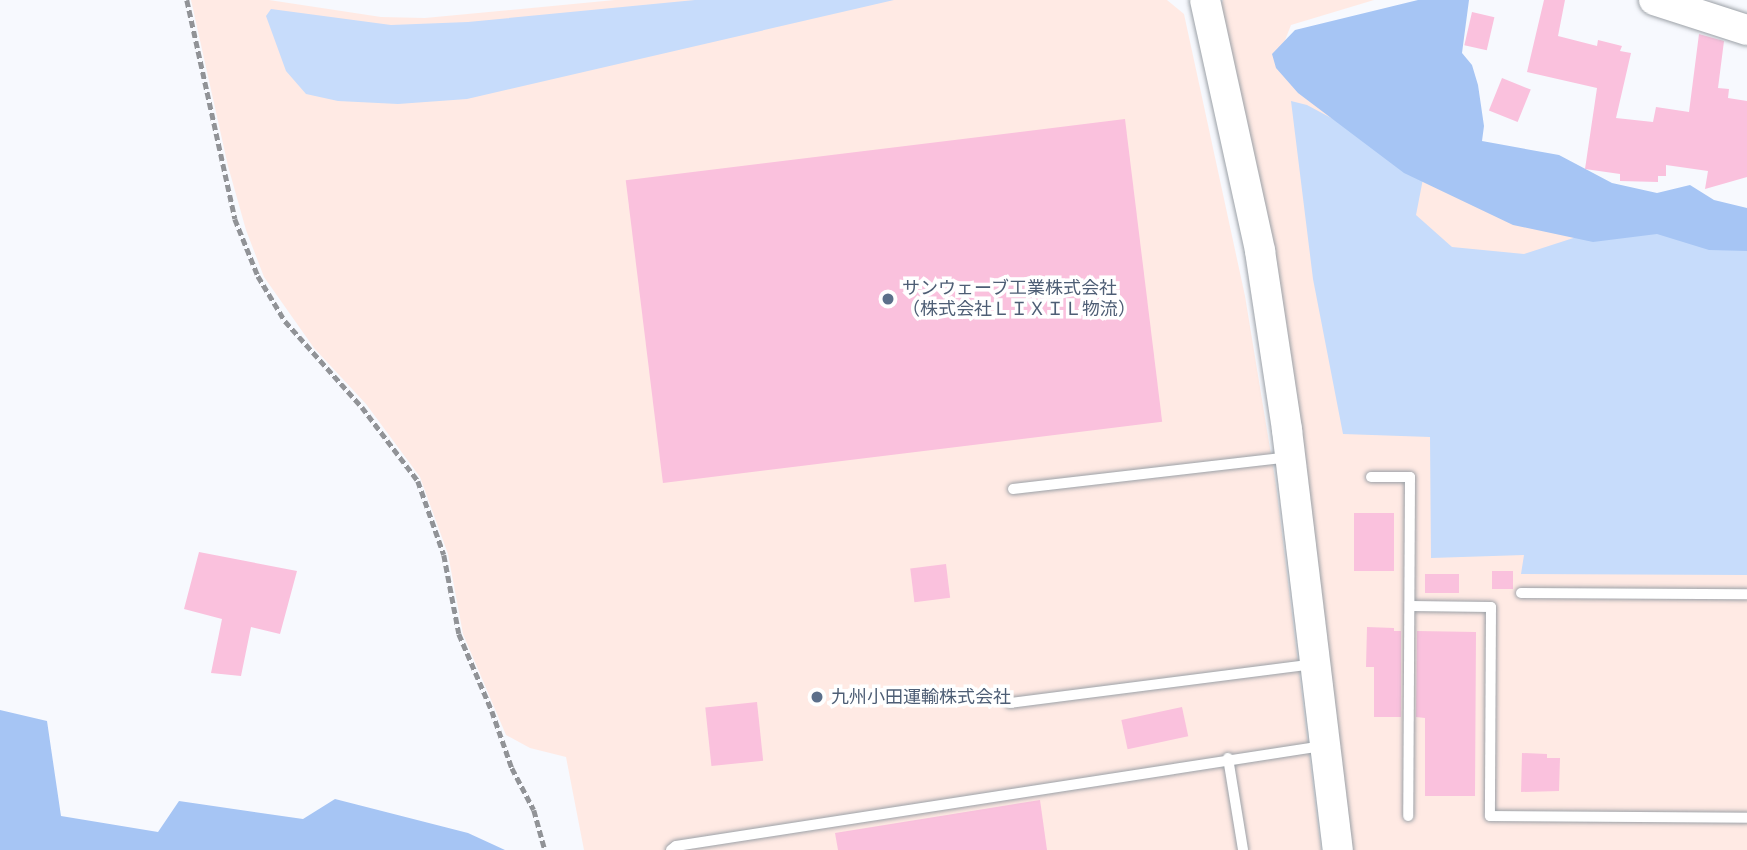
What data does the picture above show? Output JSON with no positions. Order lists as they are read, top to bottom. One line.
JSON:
{"places":["サンウェーブ工業株式会社 （株式会社ＬＩＸＩＬ物流）","九州小田運輸株式会社"]}
